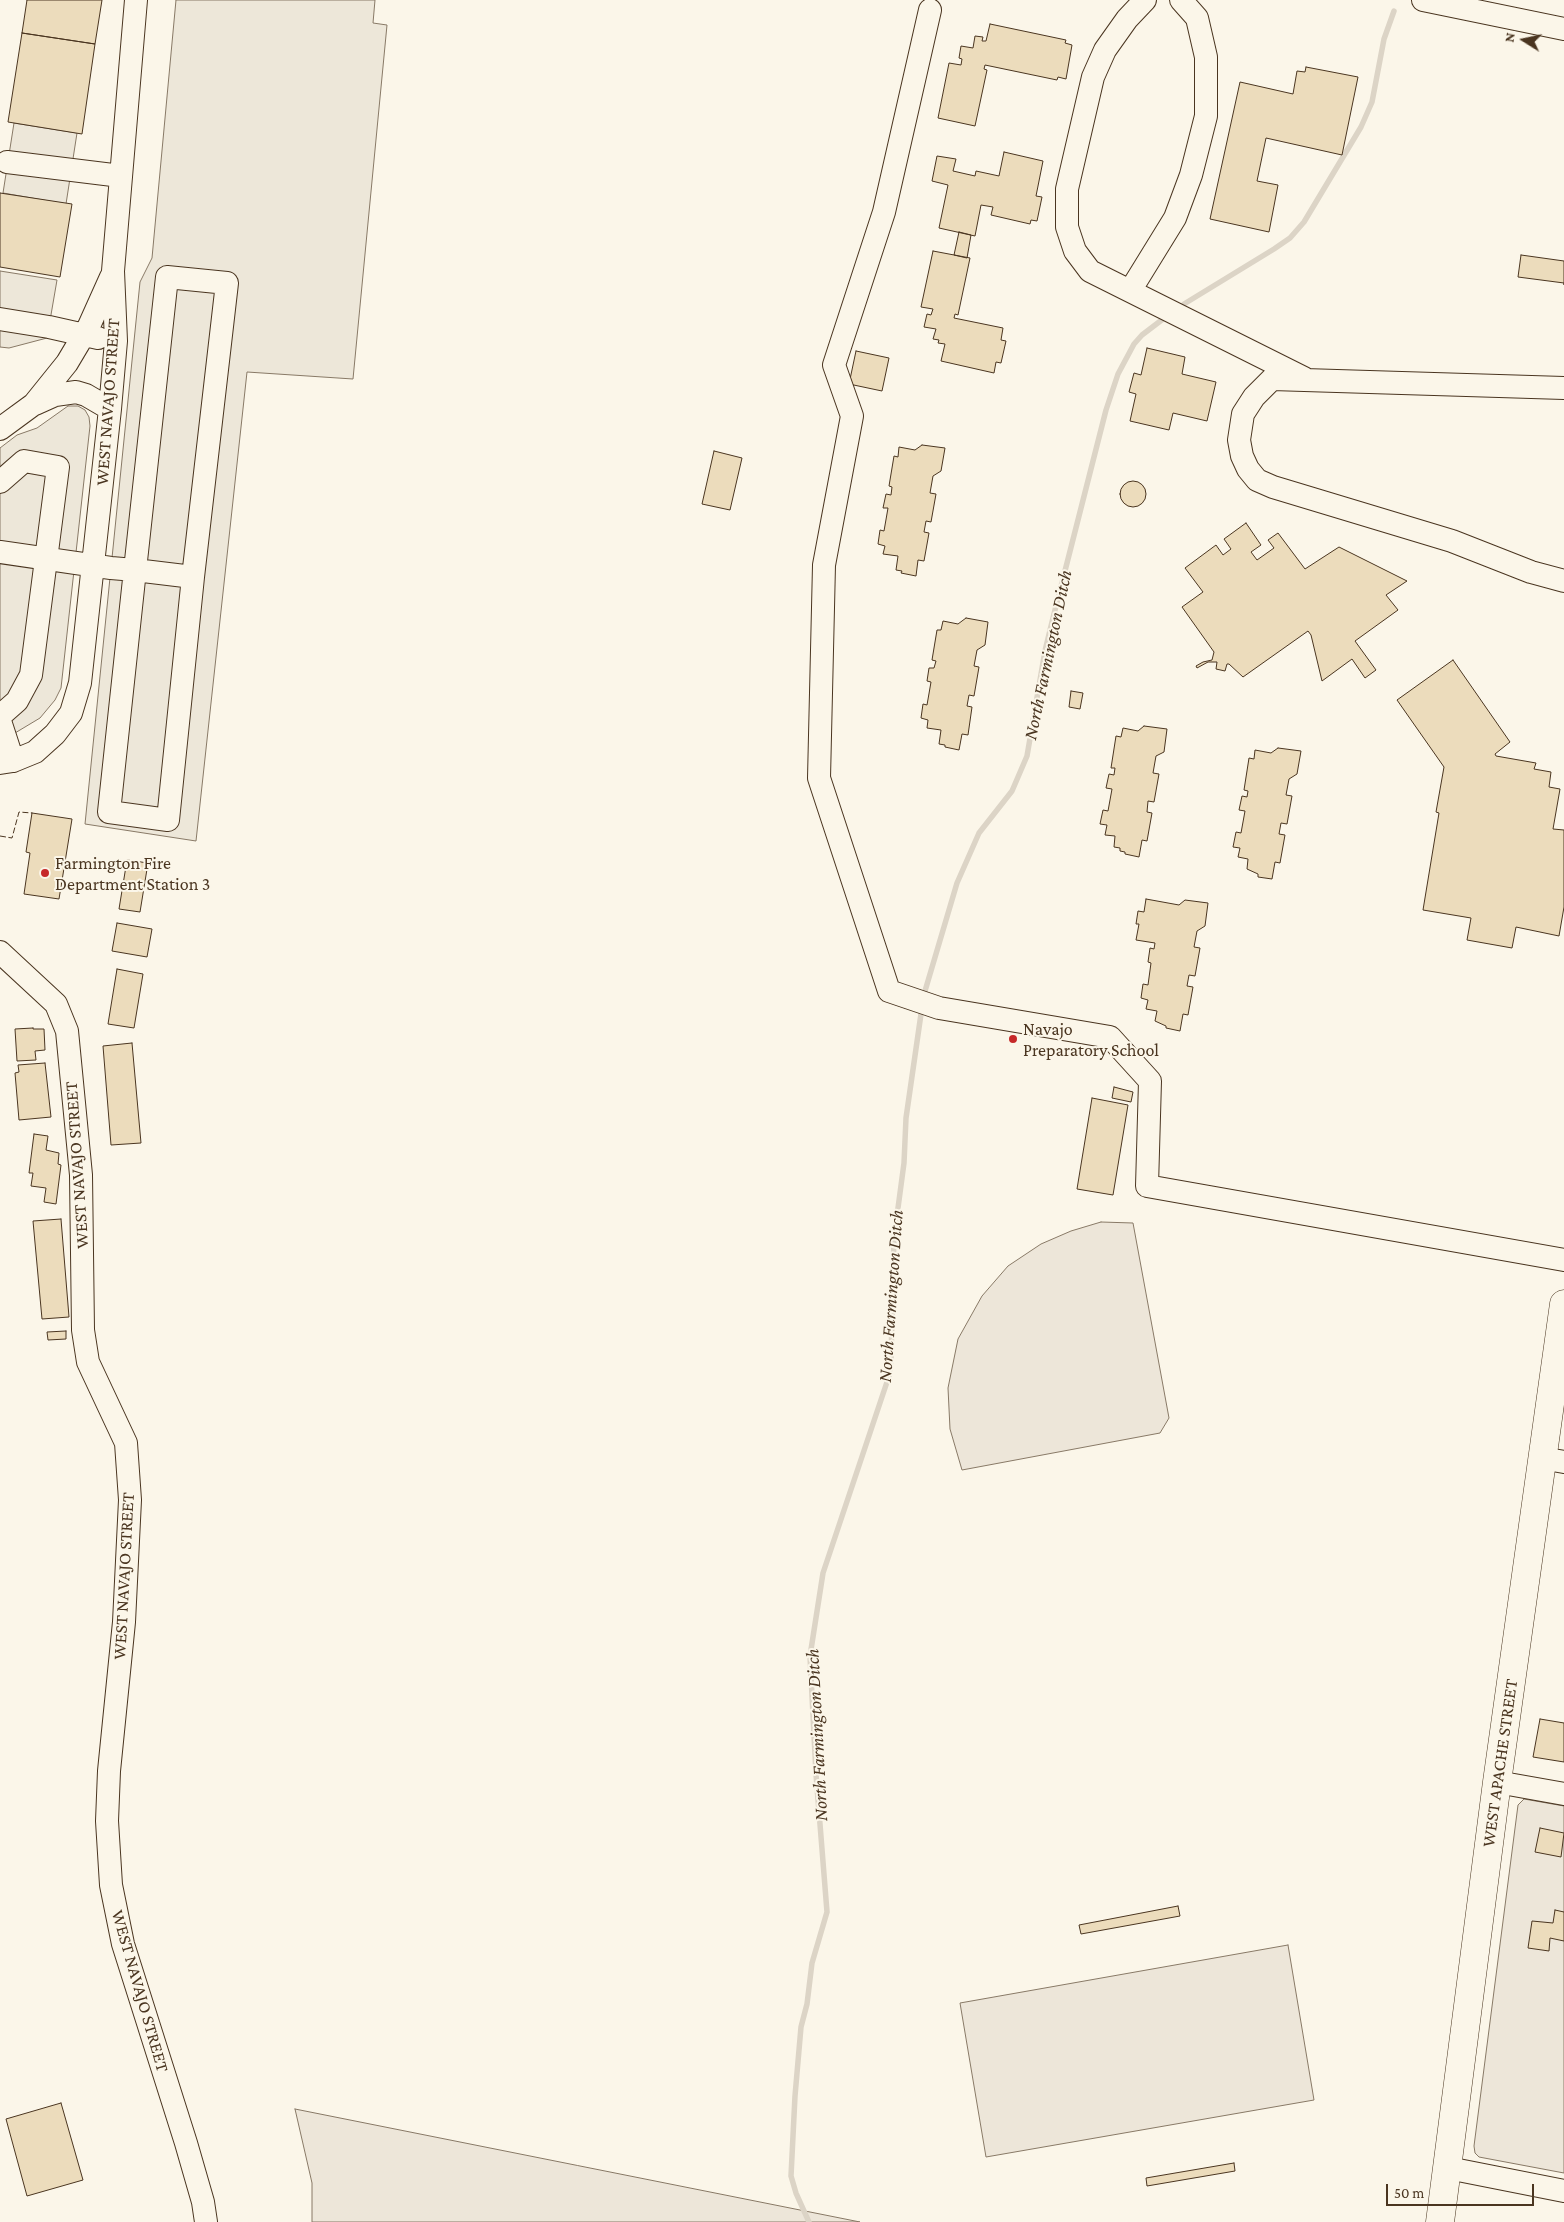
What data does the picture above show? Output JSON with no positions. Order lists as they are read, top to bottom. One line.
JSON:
{"streets":{"main road":["WEST APACHE STREET"],"street":["WEST NAVAJO STREET"]},"water":["North Farmington Ditch"],"places":["Farmington Fire Department Station 3","Navajo Preparatory School"],"scale_bar":"50 m","north":"left"}
